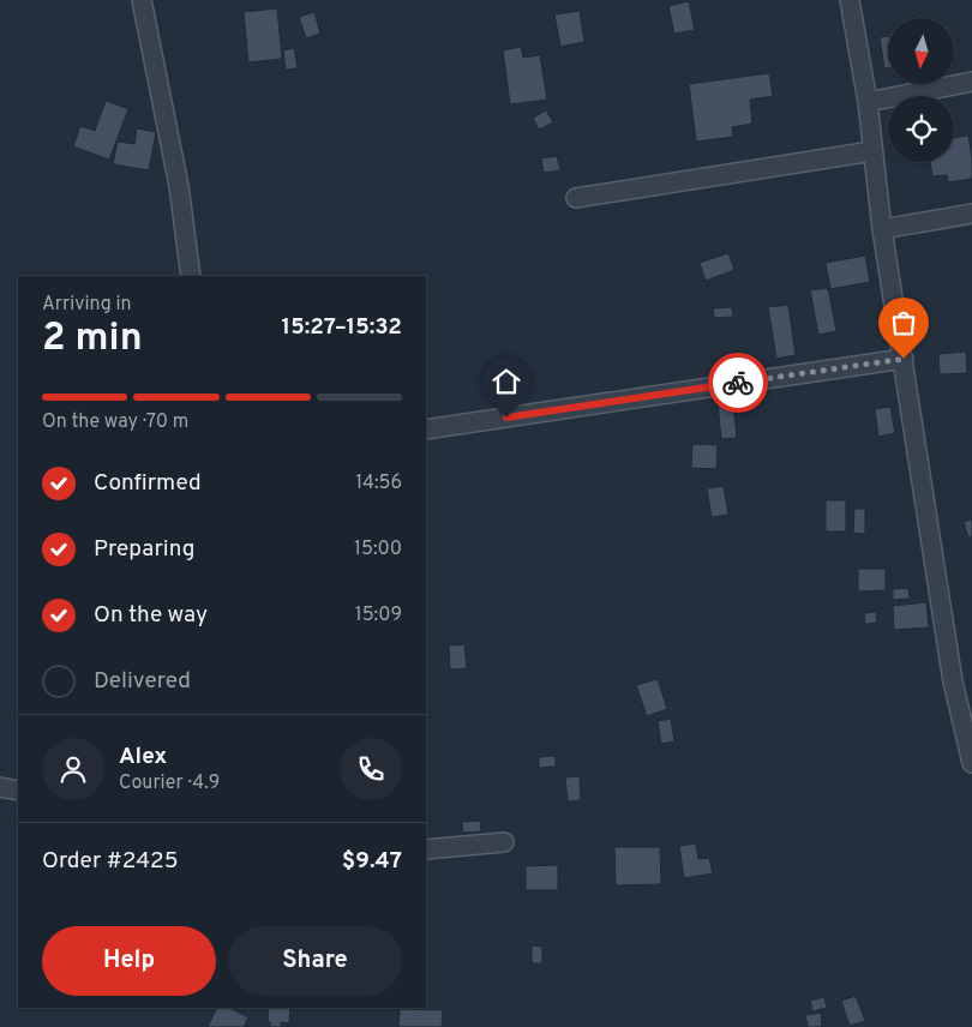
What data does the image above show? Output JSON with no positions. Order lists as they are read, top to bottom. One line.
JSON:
{"north":"bottom","page":{"heading":["2 min","Arriving in","15:27–15:32"],"panel":["Alex","Courier · 4.9","Order #2425","$9.47"],"bar":"On the way · 70 m","list":[["Confirmed","14:56"],["Preparing","15:00"],["On the way","15:09"],"Delivered"],"buttons":["Help","Share"]}}
